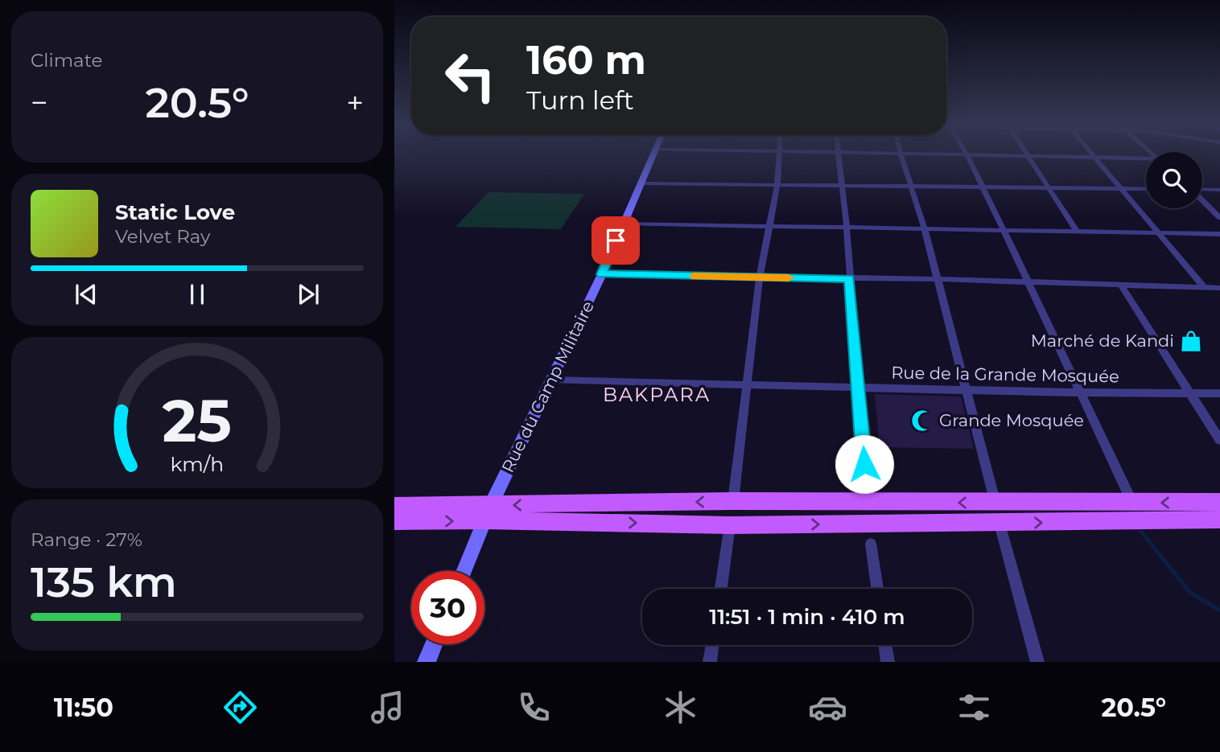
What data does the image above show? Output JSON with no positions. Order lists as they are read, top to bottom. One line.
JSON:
{"streets":{"street":["Rue de la Grande Mosquée","Rue du Camp Militaire"]},"crossings":[["Rue de la Grande Mosquée","Rue du Camp Militaire"]],"districts":["BAKPARA"],"places":{"shop":["Marché de Kandi"],"mosque":["Grande Mosquée"]},"page":{"tile":["Climate",["Range · 27%","135 km"]],"turn":["160 m","Turn left"],"heat":["−","20.5°","+"],"song":["Static Love","Velvet Ray"],"limit":"30","trip":"11:51 · 1 min · 410 m","tabs":["11:50","20.5°"],"gauge":["25","km/h"]}}
